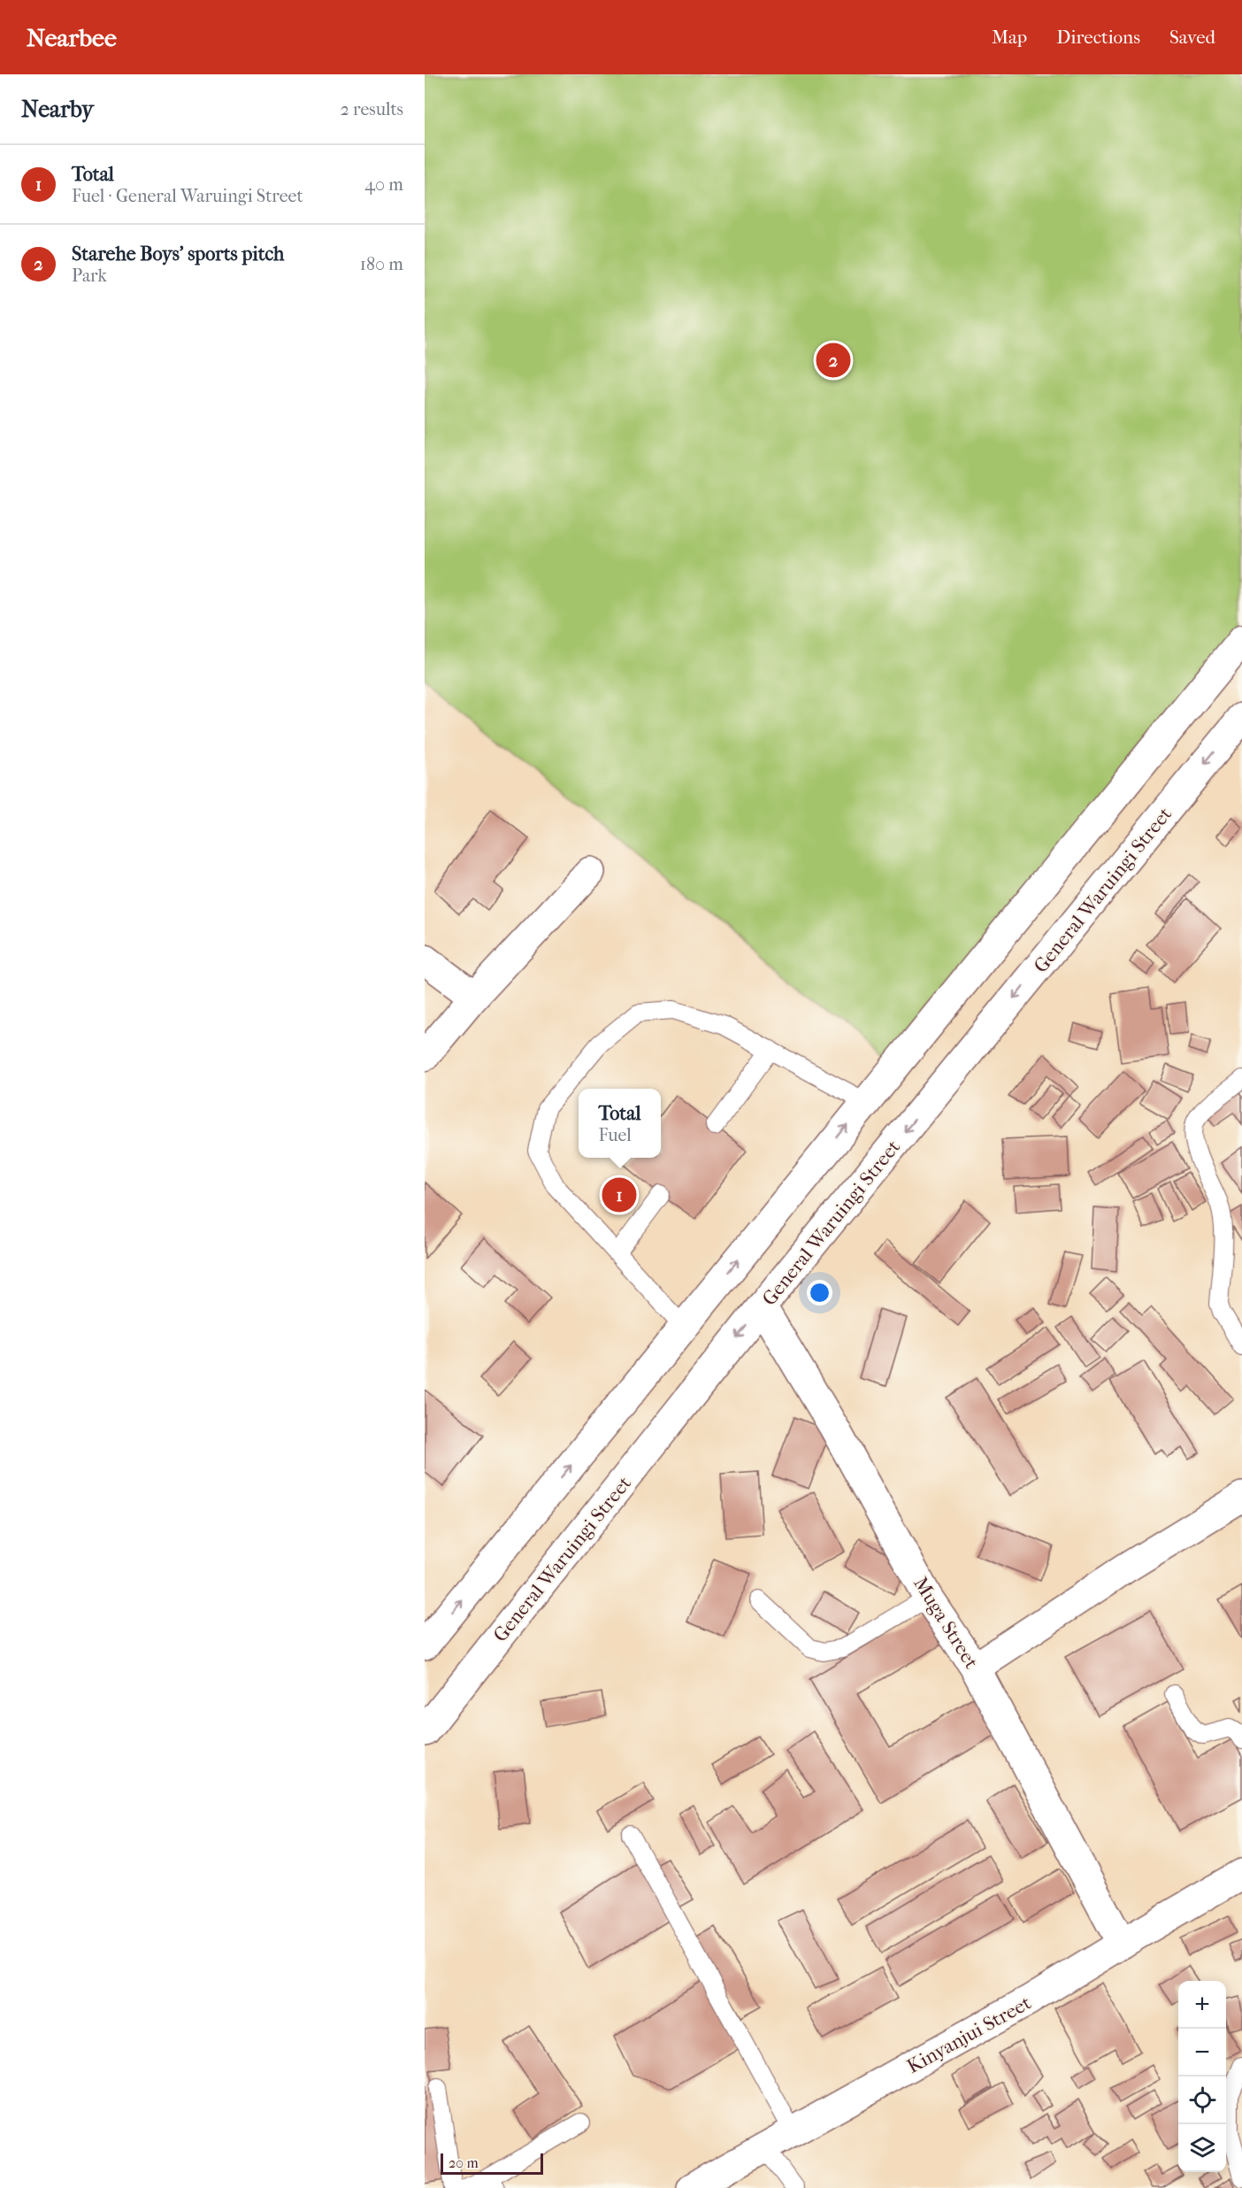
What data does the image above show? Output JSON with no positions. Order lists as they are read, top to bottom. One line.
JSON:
{"streets":{"main road":["General Waruingi Street","Muga Street","Kinyanjui Street"]},"crossings":[["General Waruingi Street","Muga Street"],["Muga Street","Kinyanjui Street"]],"scale_bar":"20 m","page":{"header":"Nearbee","nav":["Map","Directions","Saved"],"heading":["Nearby","2 results"],"list":[{"mark":"1","name":"Total","note":"Fuel · General Waruingi Street","value":"40 m"},{"mark":"2","name":"Starehe Boys' sports pitch","note":"Park","value":"180 m"}],"pins":["2","1"],"popup":["Total","Fuel"],"map_buttons":["+","−"],"scale":"20 m"}}
